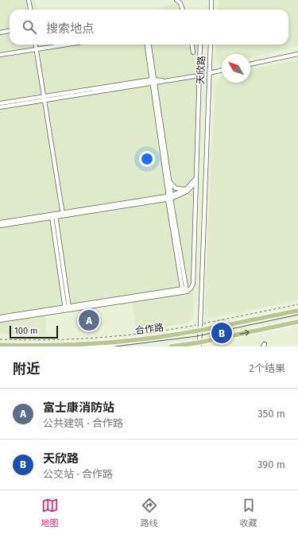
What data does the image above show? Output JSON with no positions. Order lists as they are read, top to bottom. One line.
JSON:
{"streets":{"main road":["合作路"],"street":["天欣路"]},"crossings":[["天欣路","合作路"]],"scale_bar":"100 m","north":"top left","page":{"search":"搜索地点","pins":["A","B"],"scale":"100 m","heading":["附近","2个结果"],"list":[{"mark":"A","name":"富士康消防站","note":"公共建筑 · 合作路","value":"350 m"},{"mark":"B","name":"天欣路","note":"公交站 · 合作路","value":"390 m"}],"nav":["地图","路线","收藏"]}}
